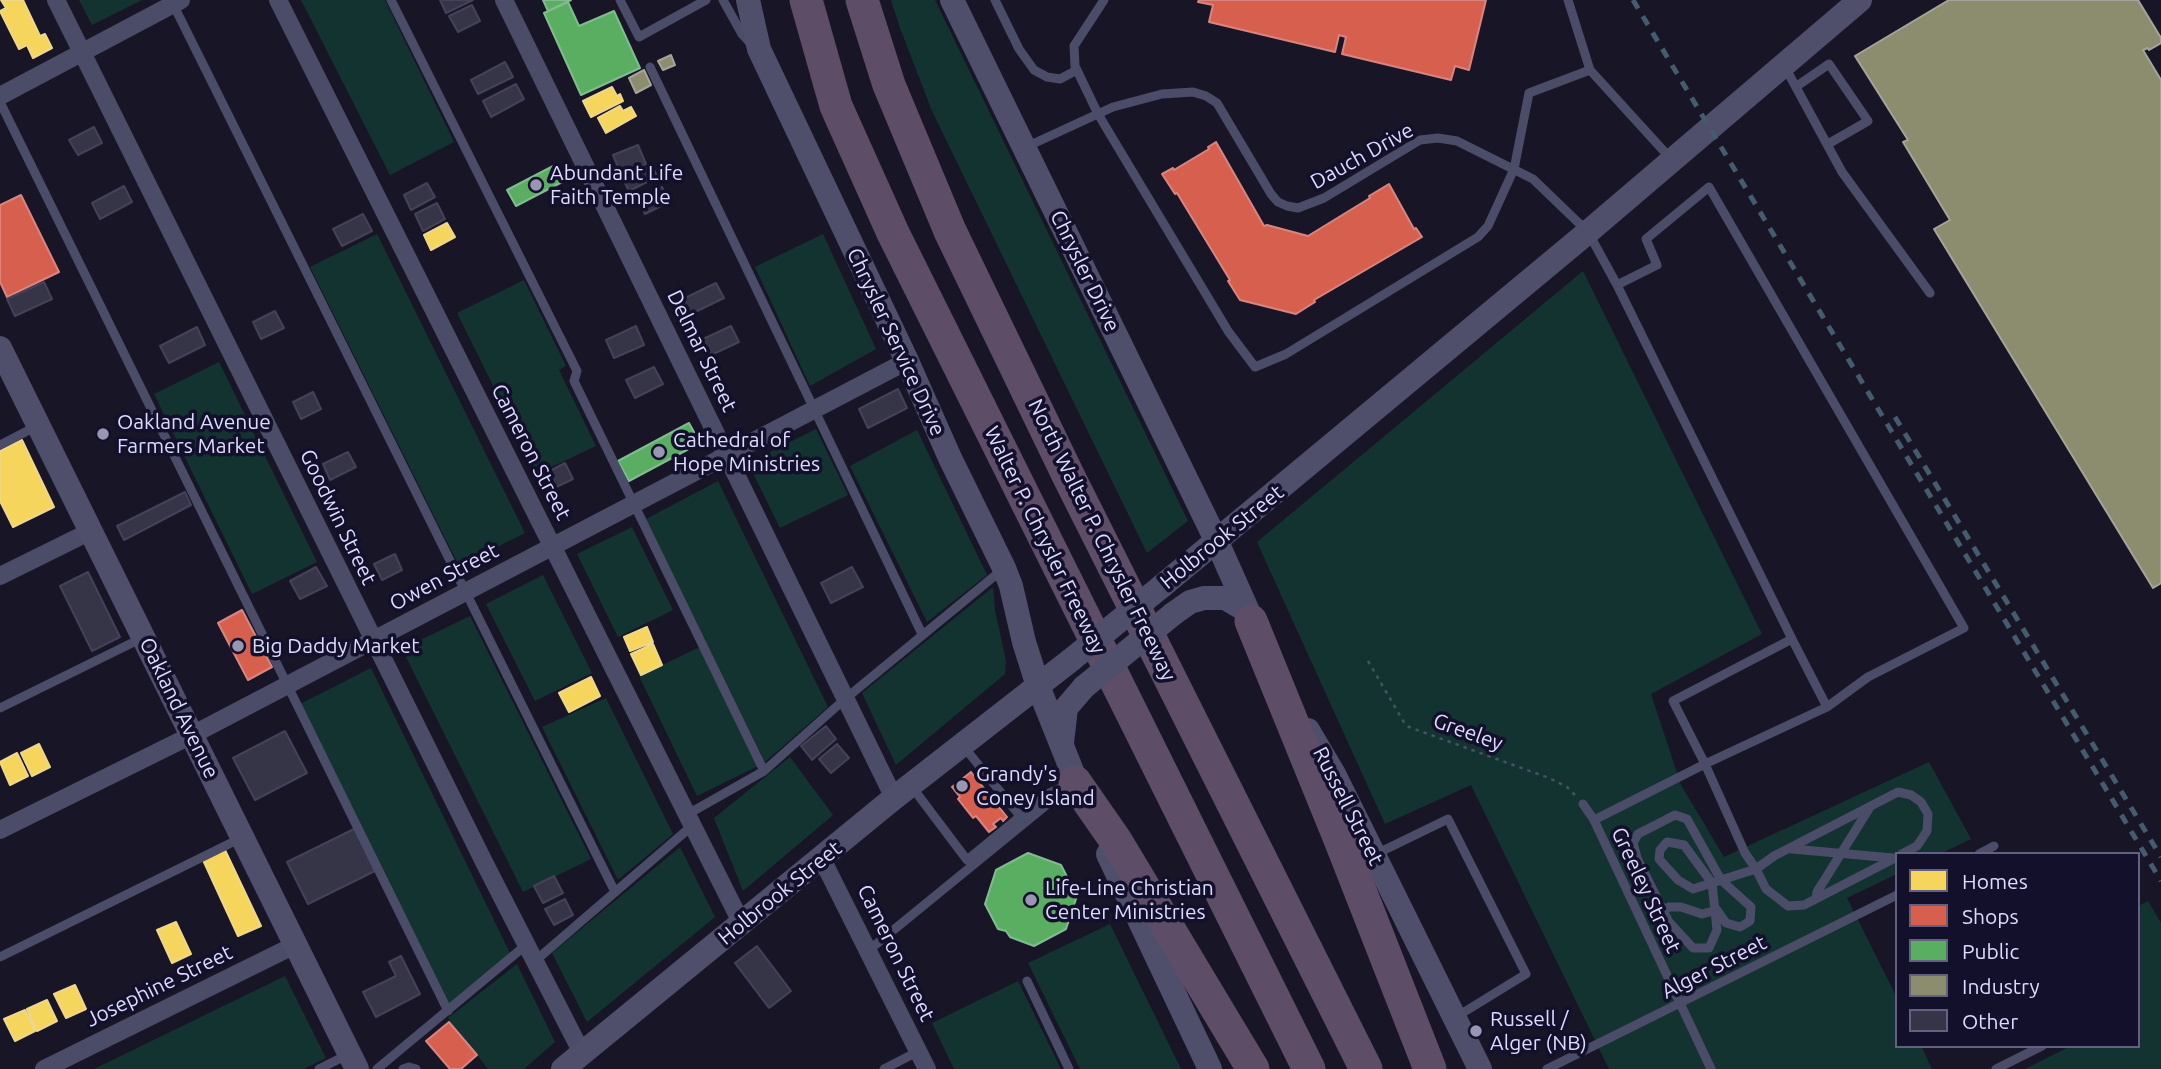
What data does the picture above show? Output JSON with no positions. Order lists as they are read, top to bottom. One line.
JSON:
{"streets":{"highway":["Walter P. Chrysler Freeway","North Walter P. Chrysler Freeway"],"street":["Chrysler Drive","Chrysler Service Drive","Delmar Street","Cameron Street","Goodwin Street","Holbrook Street","Owen Street","Oakland Avenue","Russell Street","Josephine Street"],"lane":["Dauch Drive","Greeley Street","Alger Street"],"path":["Greeley"]},"crossings":[["Dauch Drive","Chrysler Drive"],["Dauch Drive","Holbrook Street"],["Chrysler Drive","Holbrook Street"],["Chrysler Drive","Russell Street"],["Chrysler Service Drive","Holbrook Street"],["Chrysler Service Drive","Owen Street"],["Delmar Street","Holbrook Street"],["Delmar Street","Owen Street"],["Cameron Street","Holbrook Street"],["Cameron Street","Owen Street"],["Goodwin Street","Holbrook Street"],["Goodwin Street","Owen Street"],["Holbrook Street","Russell Street"],["Owen Street","Oakland Avenue"],["Oakland Avenue","Josephine Street"],["Greeley","Greeley Street"],["Greeley Street","Alger Street"]],"places":["Abundant Life Faith Temple","Oakland Avenue Farmers Market","Cathedral of Hope Ministries","Big Daddy Market","Grandy's Coney Island","Life-Line Christian Center Ministries","Russell / Alger (NB)"],"legend":["Homes","Shops","Public","Industry","Other"]}
